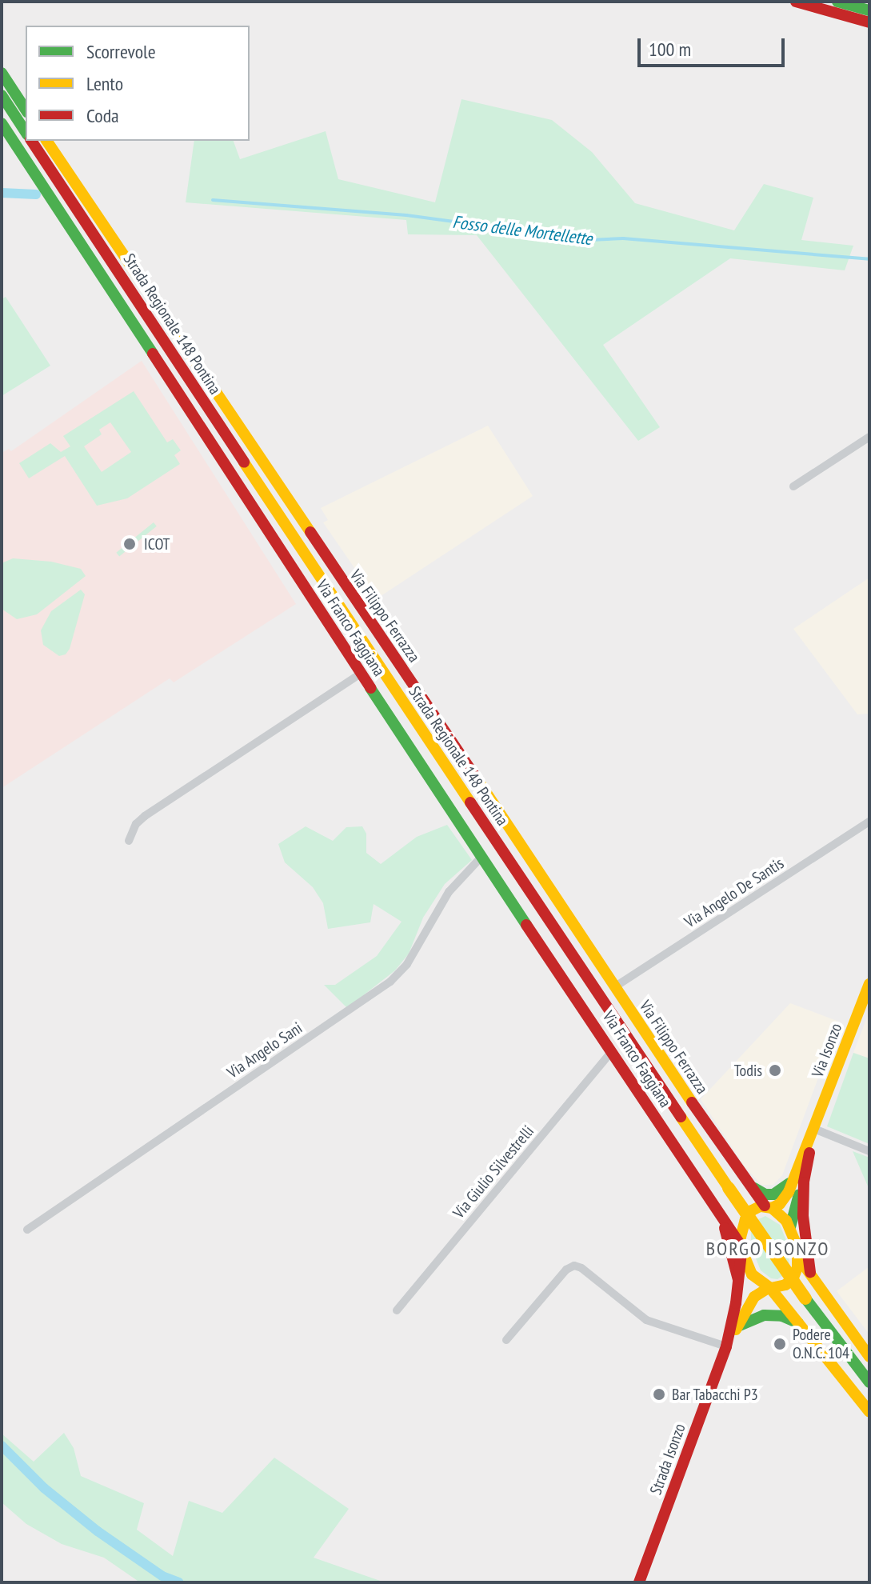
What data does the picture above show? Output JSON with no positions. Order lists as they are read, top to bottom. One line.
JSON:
{"streets":{"main road":["Strada Regionale 148 Pontina","Via Filippo Ferrazza","Via Franco Faggiana","Via Isonzo","Strada Isonzo"],"street":["Via Angelo De Santis","Via Angelo Sani","Via Giulio Silvestrelli"]},"crossings":[["Via Filippo Ferrazza","Via Franco Faggiana"],["Via Filippo Ferrazza","Via Angelo De Santis"],["Via Franco Faggiana","Via Angelo Sani"],["Via Franco Faggiana","Via Giulio Silvestrelli"]],"districts":["BORGO ISONZO"],"water":["Fosso delle Mortellette"],"places":["ICOT","Todis","Podere O.N.C. 104","Bar Tabacchi P3"],"legend":["Scorrevole","Lento","Coda"],"scale_bar":"100 m"}
